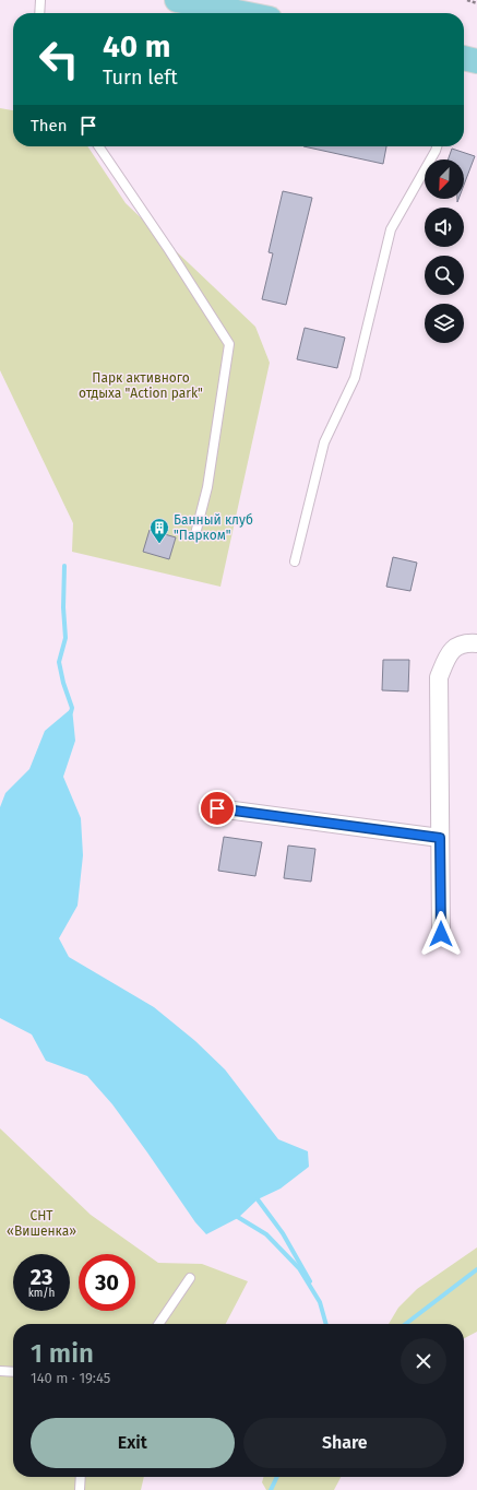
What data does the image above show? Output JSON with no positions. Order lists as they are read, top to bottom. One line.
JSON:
{"parks":["Парк активного отдыха \"Action park\"","СНТ «Вишенка»"],"places":{"building":["Банный клуб \"Парком\""]},"north":"bottom left","page":{"turn":["40 m","Turn left"],"then":"Then","speed":"23 km/h","limit":"30","heading":["1 min","140 m · 19:45"],"buttons":["Exit","Share"]}}
